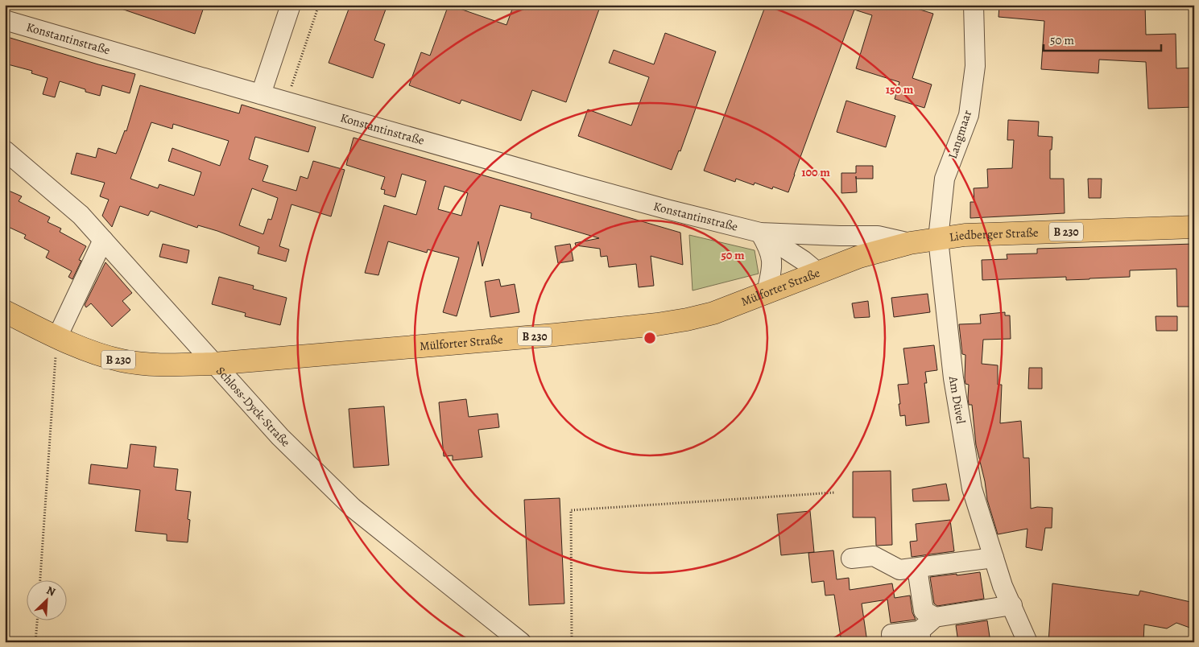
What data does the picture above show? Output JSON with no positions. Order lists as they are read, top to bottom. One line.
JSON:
{"streets":{"main road":["B 230","Liedberger Straße","Mülforter Straße"],"street":["Konstantinstraße","Langmaar","Am Düvel","Schloss-Dyck-Straße"]},"crossings":[["Konstantinstraße","Mülforter Straße"],["Langmaar","Liedberger Straße"],["Langmaar","Mülforter Straße"],["Langmaar","Am Düvel"],["Liedberger Straße","Mülforter Straße"],["Liedberger Straße","Am Düvel"],["Mülforter Straße","Am Düvel"],["Mülforter Straße","Schloss-Dyck-Straße"]],"scale_bar":"50 m","north":"top right","rings":["150 m","100 m","50 m"]}
